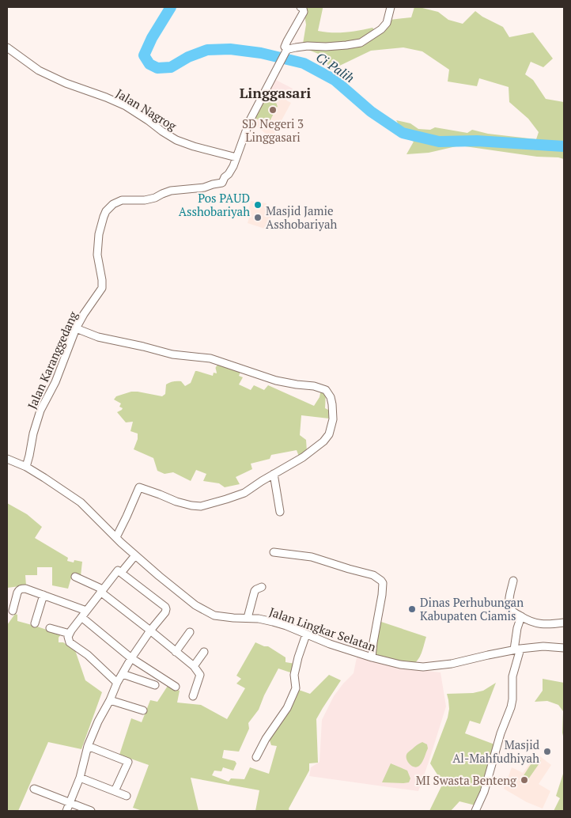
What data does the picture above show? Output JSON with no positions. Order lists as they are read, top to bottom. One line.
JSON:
{"streets":{"street":["Jalan Nagrog","Jalan Karanggedang","Jalan Lingkar Selatan"]},"crossings":[["Jalan Nagrog","Jalan Karanggedang"],["Jalan Karanggedang","Jalan Lingkar Selatan"]],"districts":["Linggasari"],"water":["Ci Palih"],"places":["SD Negeri 3 Linggasari","Pos PAUD Asshobariyah","Masjid Jamie Asshobariyah","Dinas Perhubungan Kabupaten Ciamis","Masjid Al-Mahfudhiyah","MI Swasta Benteng"]}
